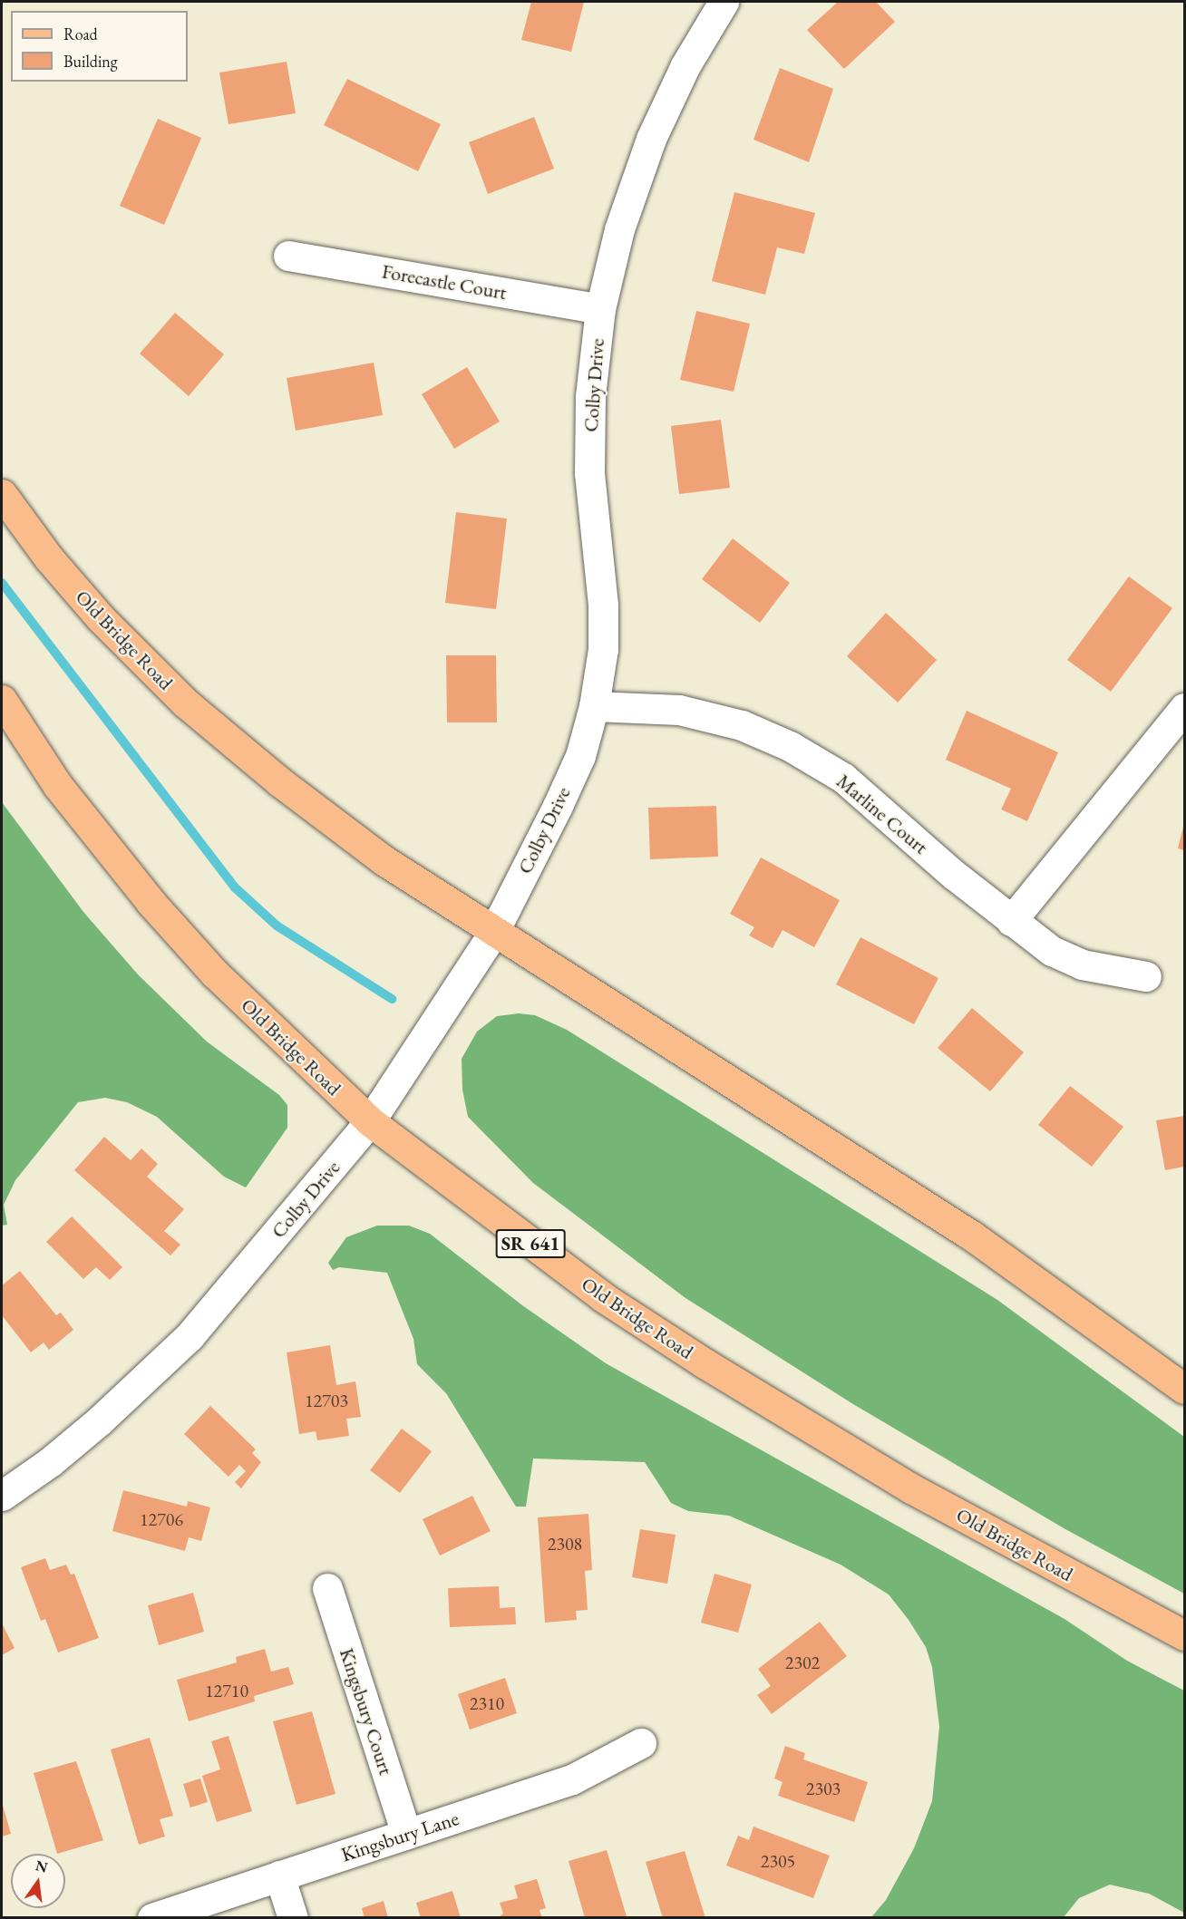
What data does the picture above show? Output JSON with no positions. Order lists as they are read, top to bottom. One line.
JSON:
{"streets":{"main road":["Old Bridge Road","SR 641"],"street":["Forecastle Court","Colby Drive","Marline Court","Kingsbury Court","Kingsbury Lane"]},"crossings":[["Forecastle Court","Colby Drive"],["Colby Drive","Old Bridge Road"],["Colby Drive","Marline Court"],["Kingsbury Court","Kingsbury Lane"]],"house_numbers":["12703","12706","2308","2302","12710","2310","2303","2305"],"legend":["Road","Building"],"north":"top"}
